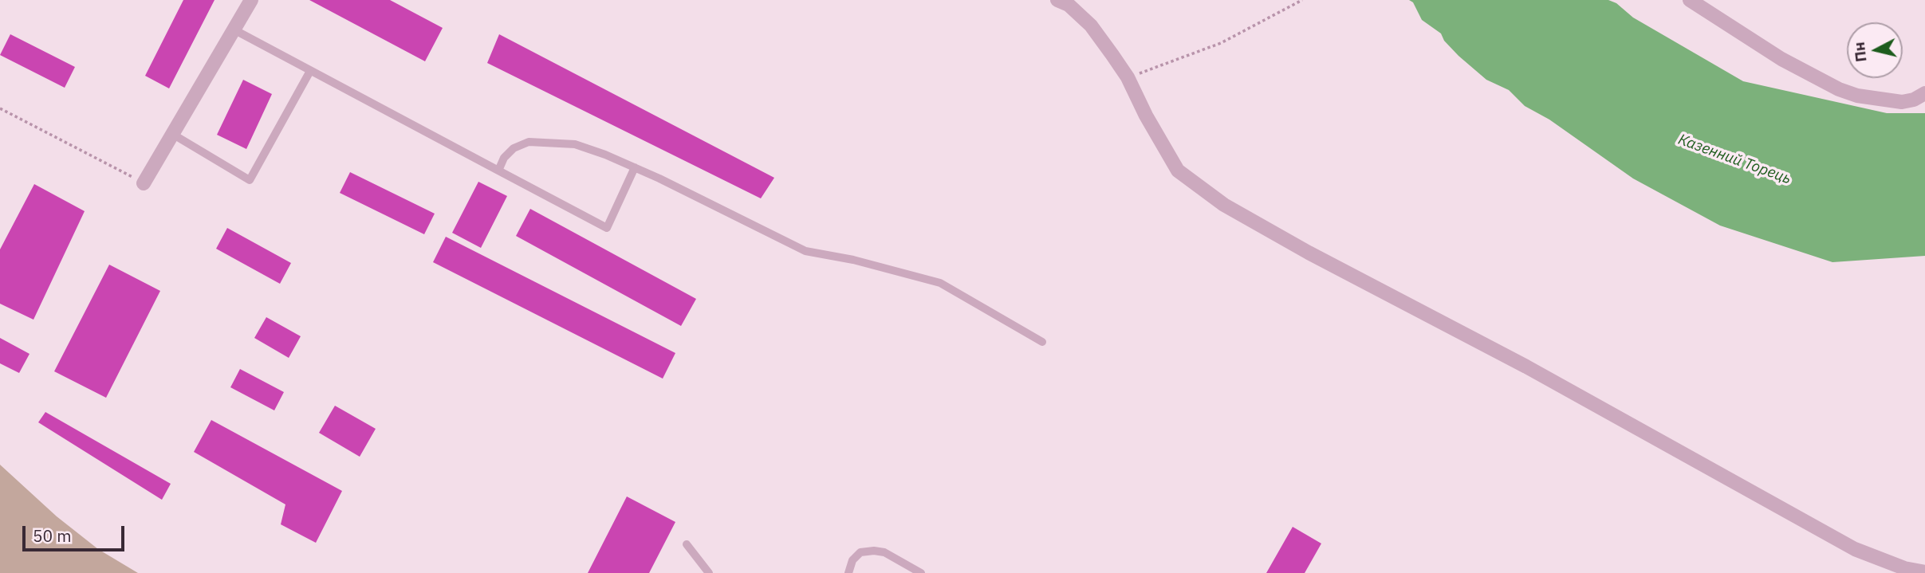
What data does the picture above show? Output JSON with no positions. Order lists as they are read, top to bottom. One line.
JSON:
{"water":["Казенний Торець"],"scale_bar":"50 m","north":"left"}
